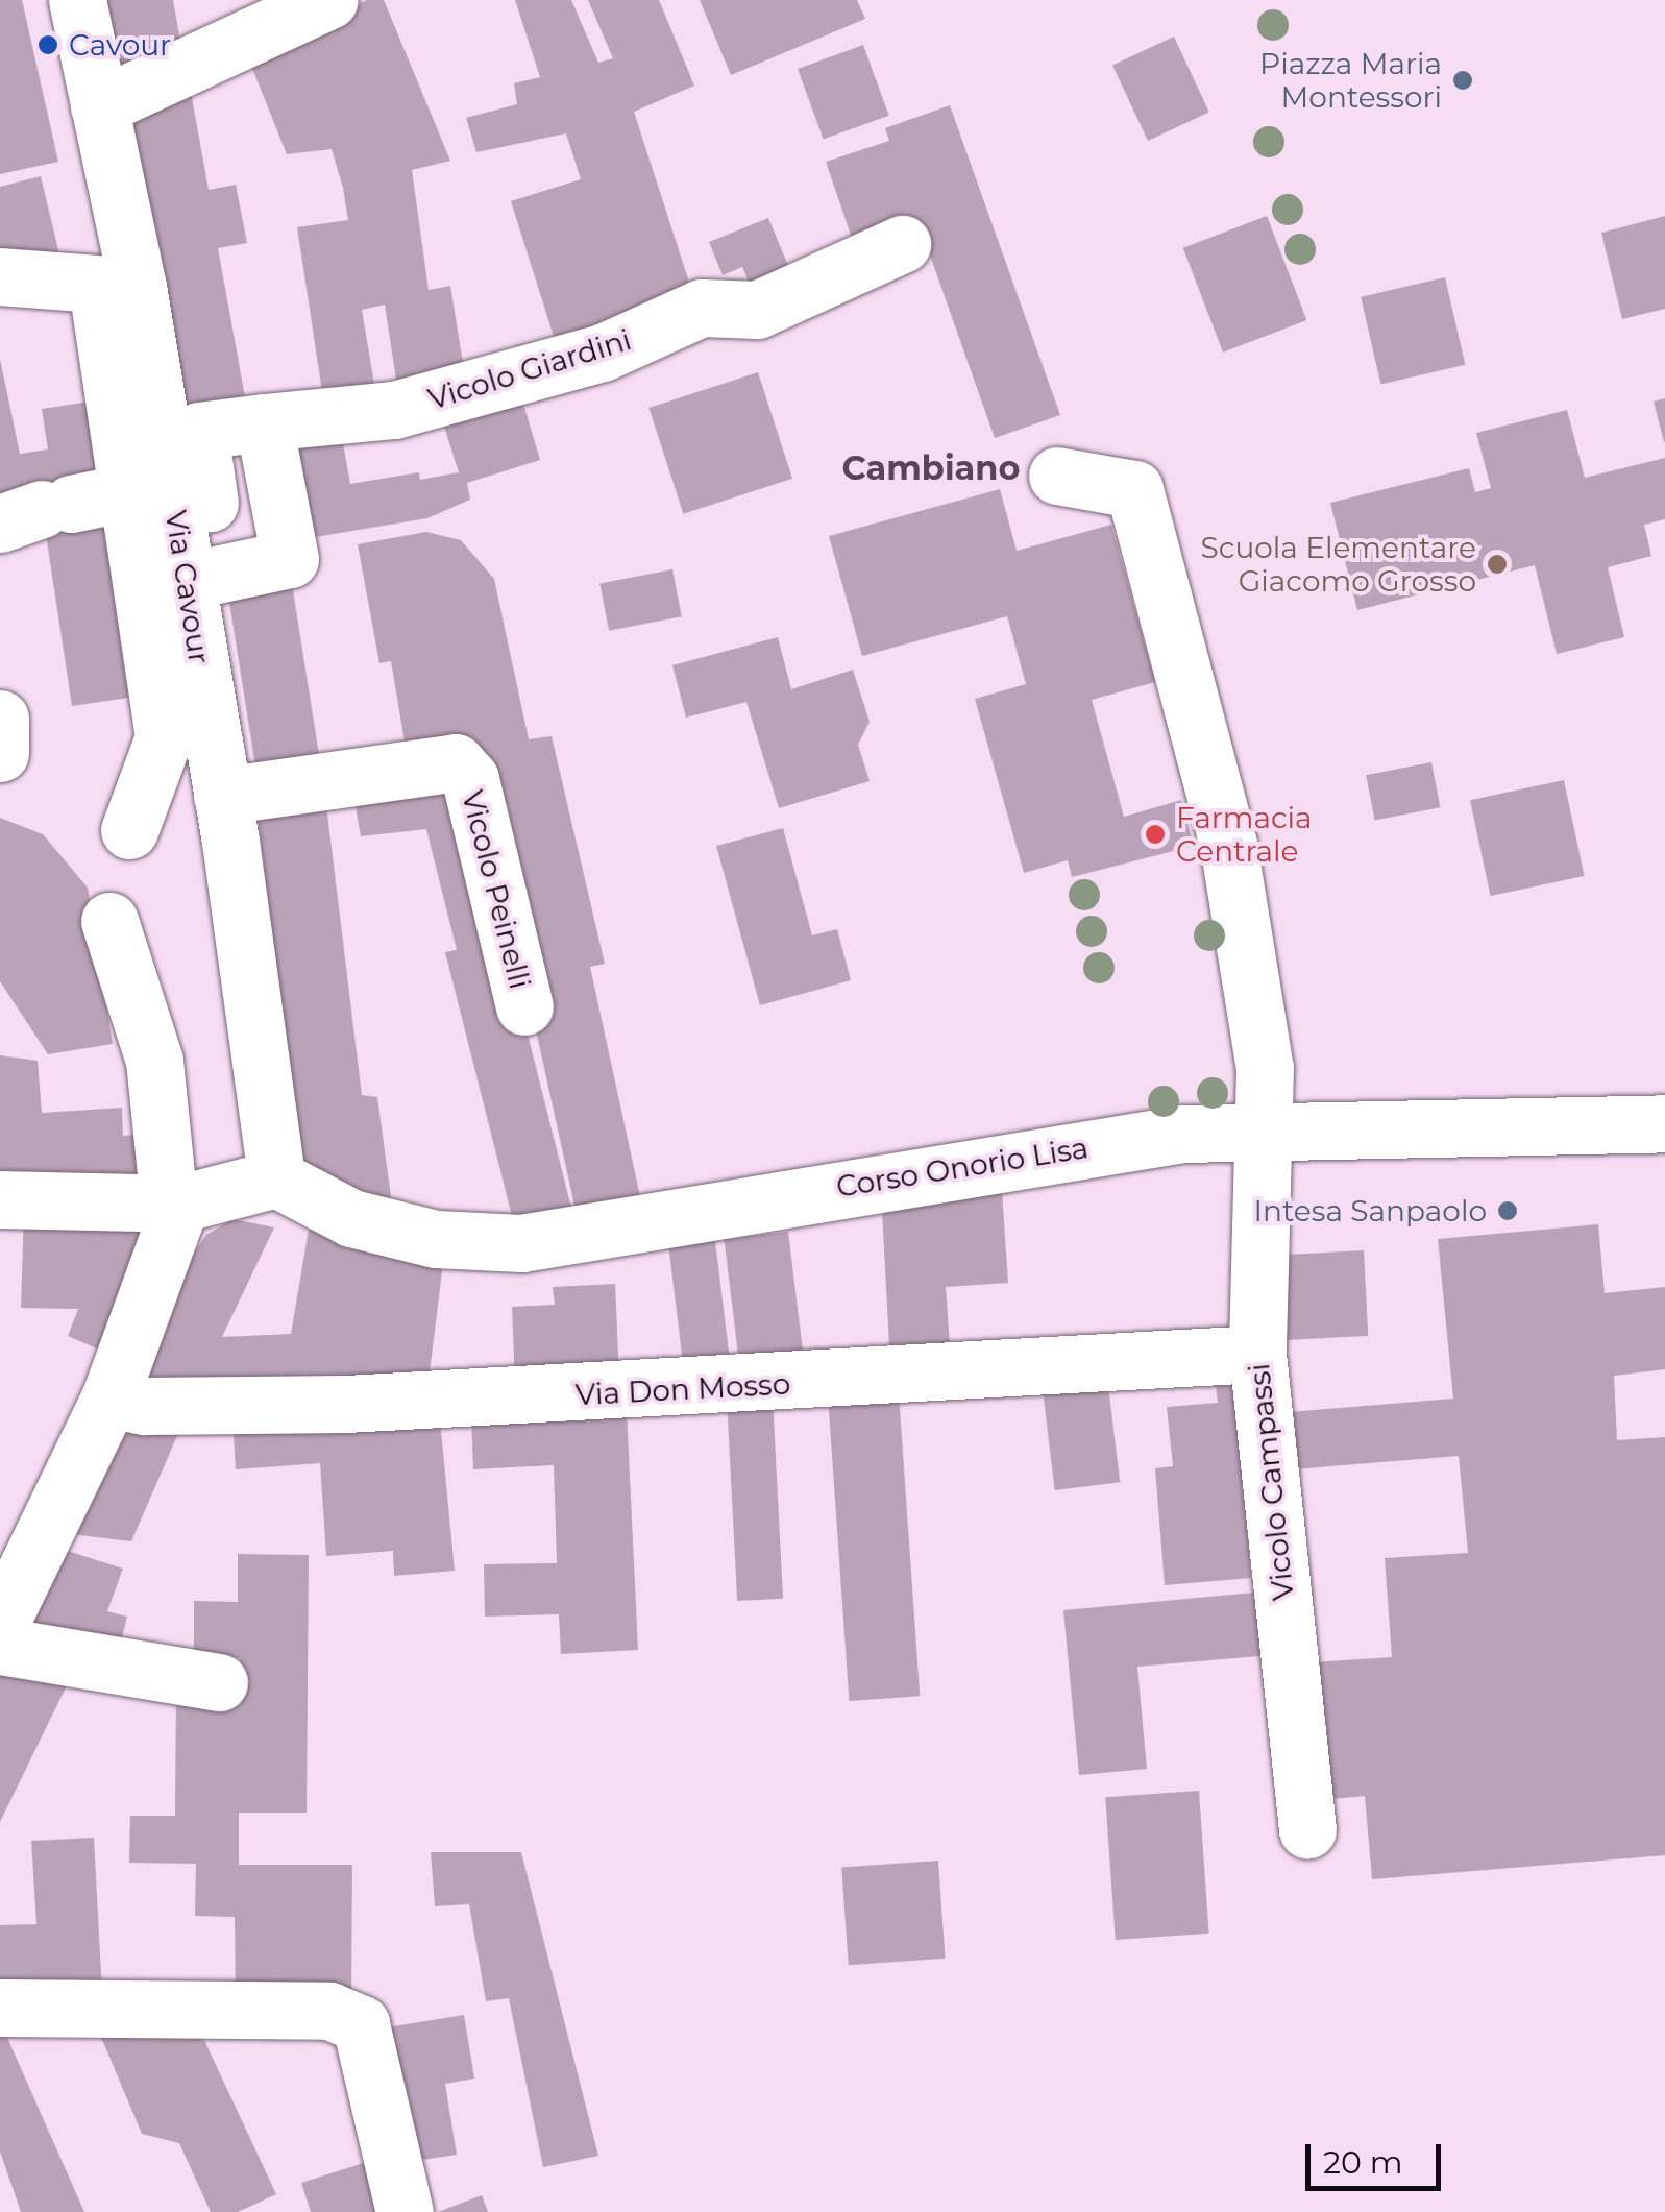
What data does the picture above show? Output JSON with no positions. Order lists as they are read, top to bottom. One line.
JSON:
{"streets":{"street":["Vicolo Giardini","Via Cavour","Vicolo Peinelli","Corso Onorio Lisa","Via Don Mosso","Vicolo Campassi"]},"crossings":[["Vicolo Giardini","Via Cavour"],["Via Cavour","Vicolo Peinelli"],["Via Cavour","Corso Onorio Lisa"],["Corso Onorio Lisa","Vicolo Campassi"],["Via Don Mosso","Vicolo Campassi"]],"districts":["Cambiano"],"places":["Cavour","Piazza Maria Montessori","Scuola Elementare Giacomo Grosso","Farmacia Centrale","Intesa Sanpaolo"],"scale_bar":"20 m"}
